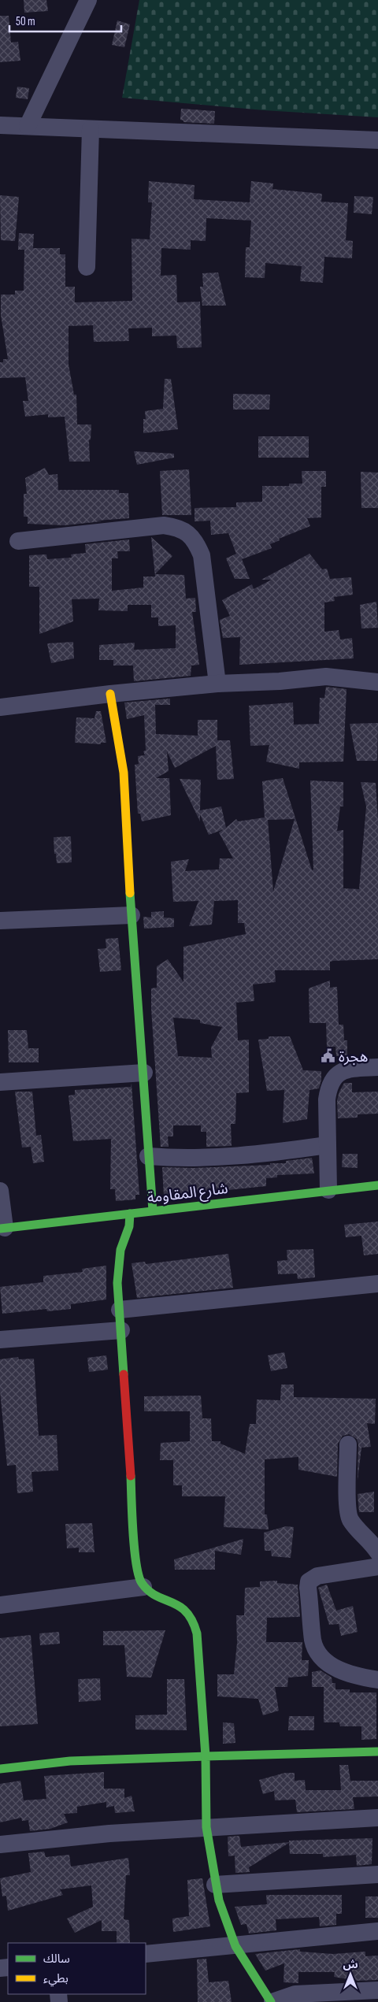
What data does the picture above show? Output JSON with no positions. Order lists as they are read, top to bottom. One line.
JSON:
{"streets":{"main road":["شارع المقاومة"]},"places":{"public building":["هجرة"]},"legend":["سالك","بطيء"],"scale_bar":"50 m","north":"top"}
